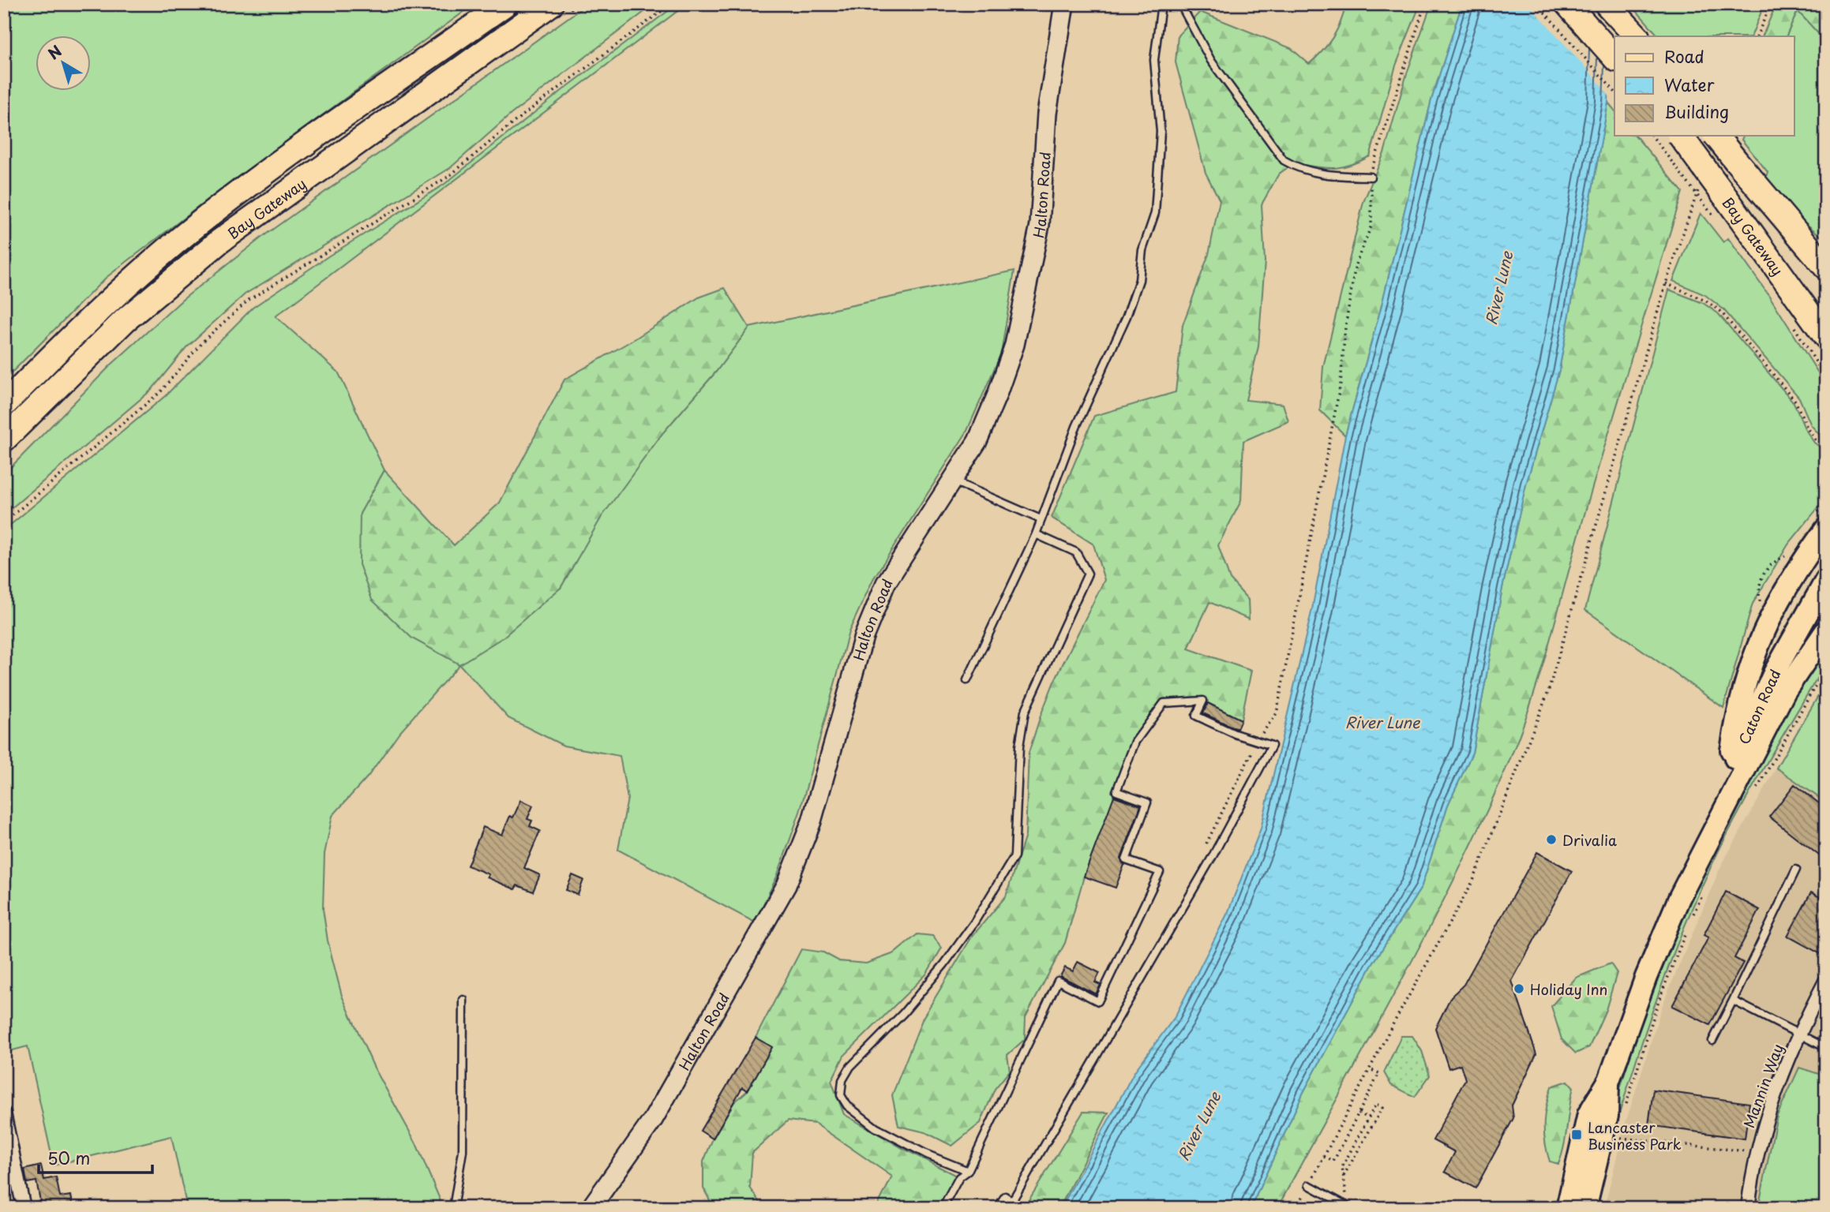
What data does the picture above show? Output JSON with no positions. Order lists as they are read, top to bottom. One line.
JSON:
{"streets":{"highway":["Bay Gateway"],"main road":["Caton Road"],"street":["Halton Road","Mannin Way"]},"water":["River Lune"],"places":{"other":["Drivalia","Holiday Inn"],"transit":["Lancaster Business Park"]},"legend":["Road","Water","Building"],"scale_bar":"50 m","north":"top left"}
